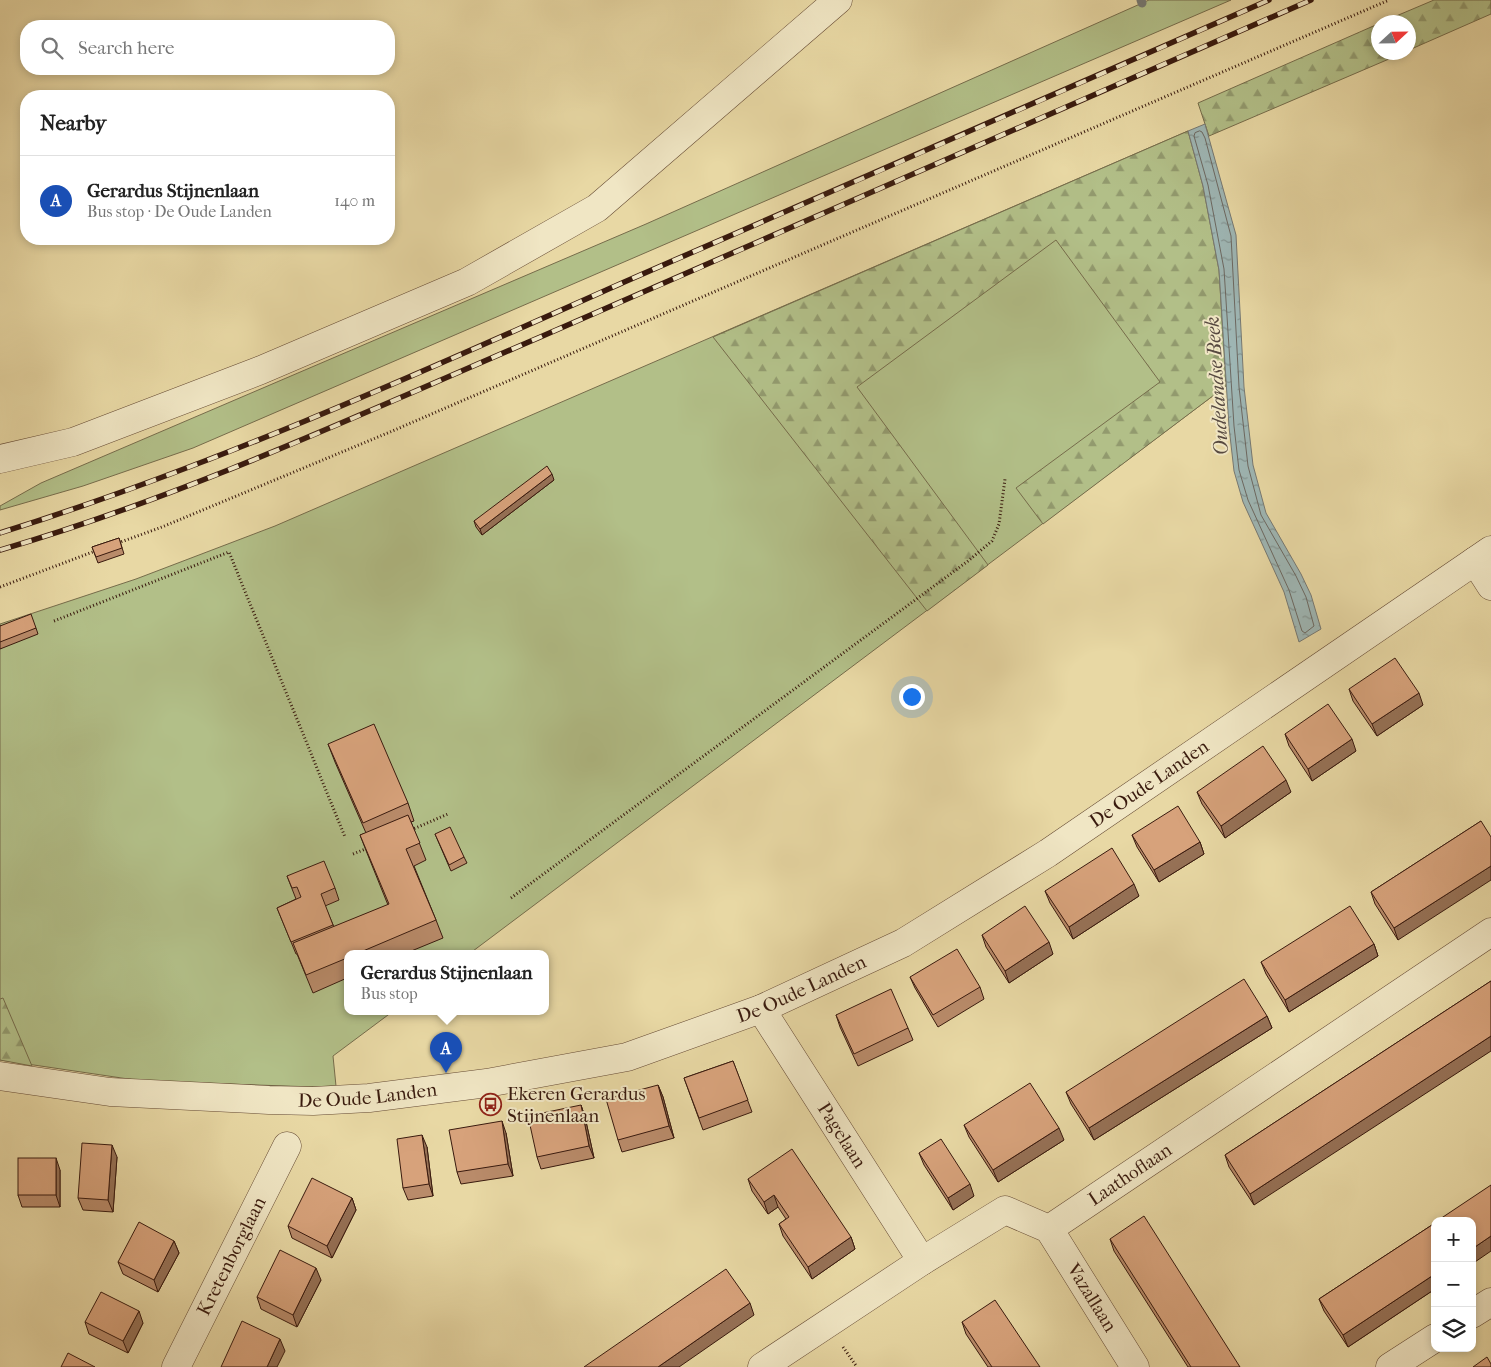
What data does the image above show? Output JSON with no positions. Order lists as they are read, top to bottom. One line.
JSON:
{"streets":{"street":["De Oude Landen","Pagelaan","Laathoflaan","Kretenborglaan","Vazallaan"]},"crossings":[["De Oude Landen","Pagelaan"],["Laathoflaan","Vazallaan"]],"water":["Oudelandse Beek"],"places":{"bus stop":["Ekeren Gerardus Stijnenlaan"]},"north":"right","page":{"search":"Search here","heading":"Nearby","list":[{"mark":"A","name":"Gerardus Stijnenlaan","note":"Bus stop · De Oude Landen","value":"140 m"}],"popup":["Gerardus Stijnenlaan","Bus stop"],"pins":"A","map_buttons":["+","−"]}}
